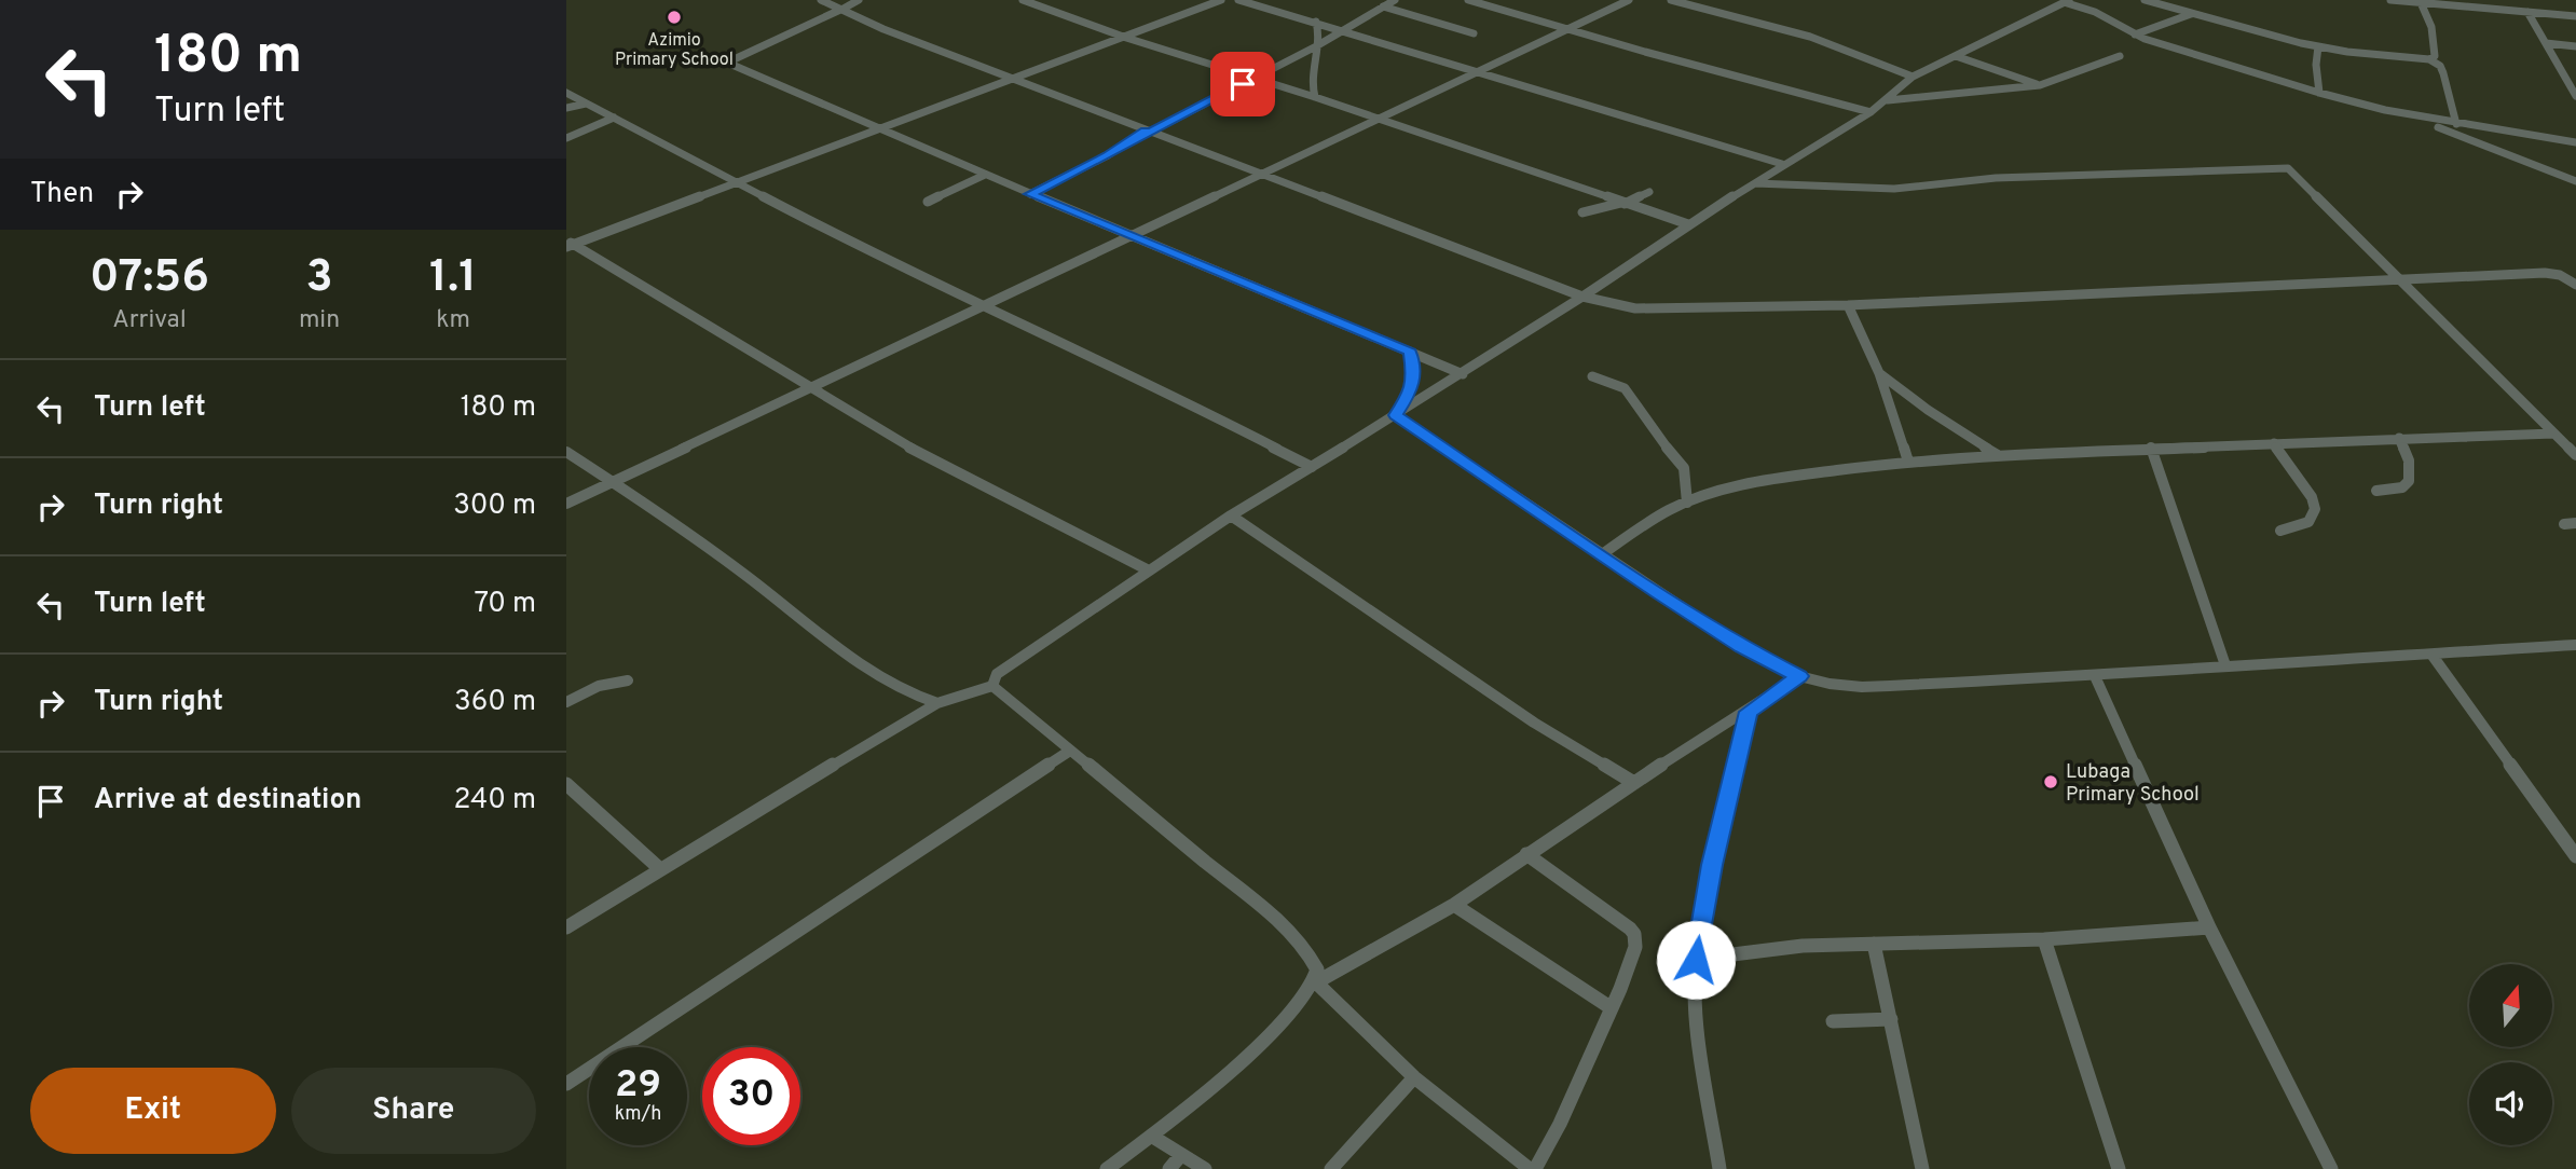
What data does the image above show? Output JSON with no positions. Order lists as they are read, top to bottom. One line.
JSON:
{"places":["Azimio Primary School","Lubaga Primary School"],"north":"top","page":{"turn":["180 m","Turn left"],"then":"Then","eta":["07:56","Arrival","3","min","1.1","km"],"list":[{"name":"Turn left","value":"180 m"},{"name":"Turn right","value":"300 m"},{"name":"Turn left","value":"70 m"},{"name":"Turn right","value":"360 m"},{"name":"Arrive at destination","value":"240 m"}],"speed":"29 km/h","limit":"30","buttons":["Exit","Share"]}}
